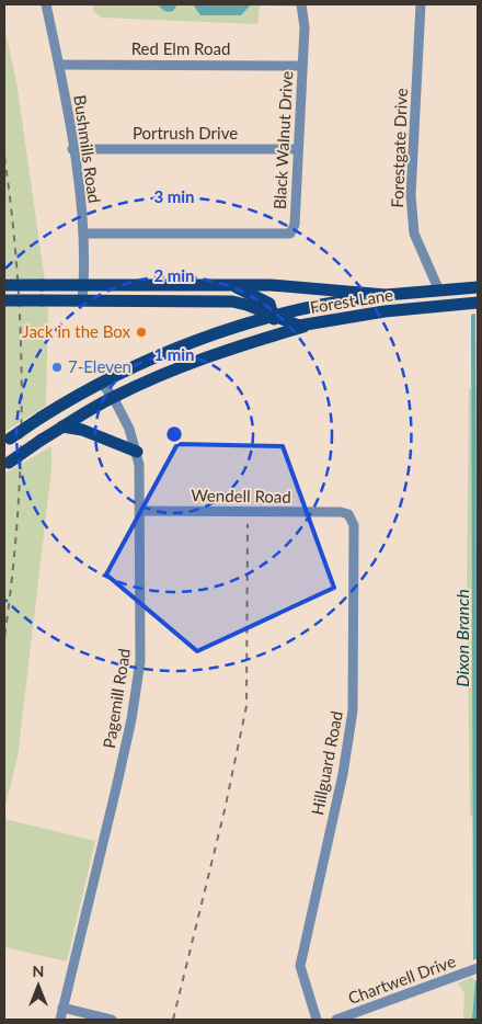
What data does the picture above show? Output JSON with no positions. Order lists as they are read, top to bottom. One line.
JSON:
{"streets":{"main road":["Forest Lane"],"street":["Red Elm Road","Portrush Drive","Black Walnut Drive","Forestgate Drive","Bushmills Road","Wendell Road","Pagemill Road","Hillguard Road","Chartwell Drive"]},"crossings":[["Red Elm Road","Black Walnut Drive"],["Red Elm Road","Bushmills Road"],["Portrush Drive","Black Walnut Drive"],["Portrush Drive","Bushmills Road"],["Black Walnut Drive","Bushmills Road"],["Forestgate Drive","Forest Lane"],["Bushmills Road","Forest Lane"],["Wendell Road","Pagemill Road"],["Wendell Road","Hillguard Road"]],"water":["Dixon Branch"],"places":["Jack in the Box","7-Eleven"],"north":"top","rings":["3 min","2 min","1 min"]}
